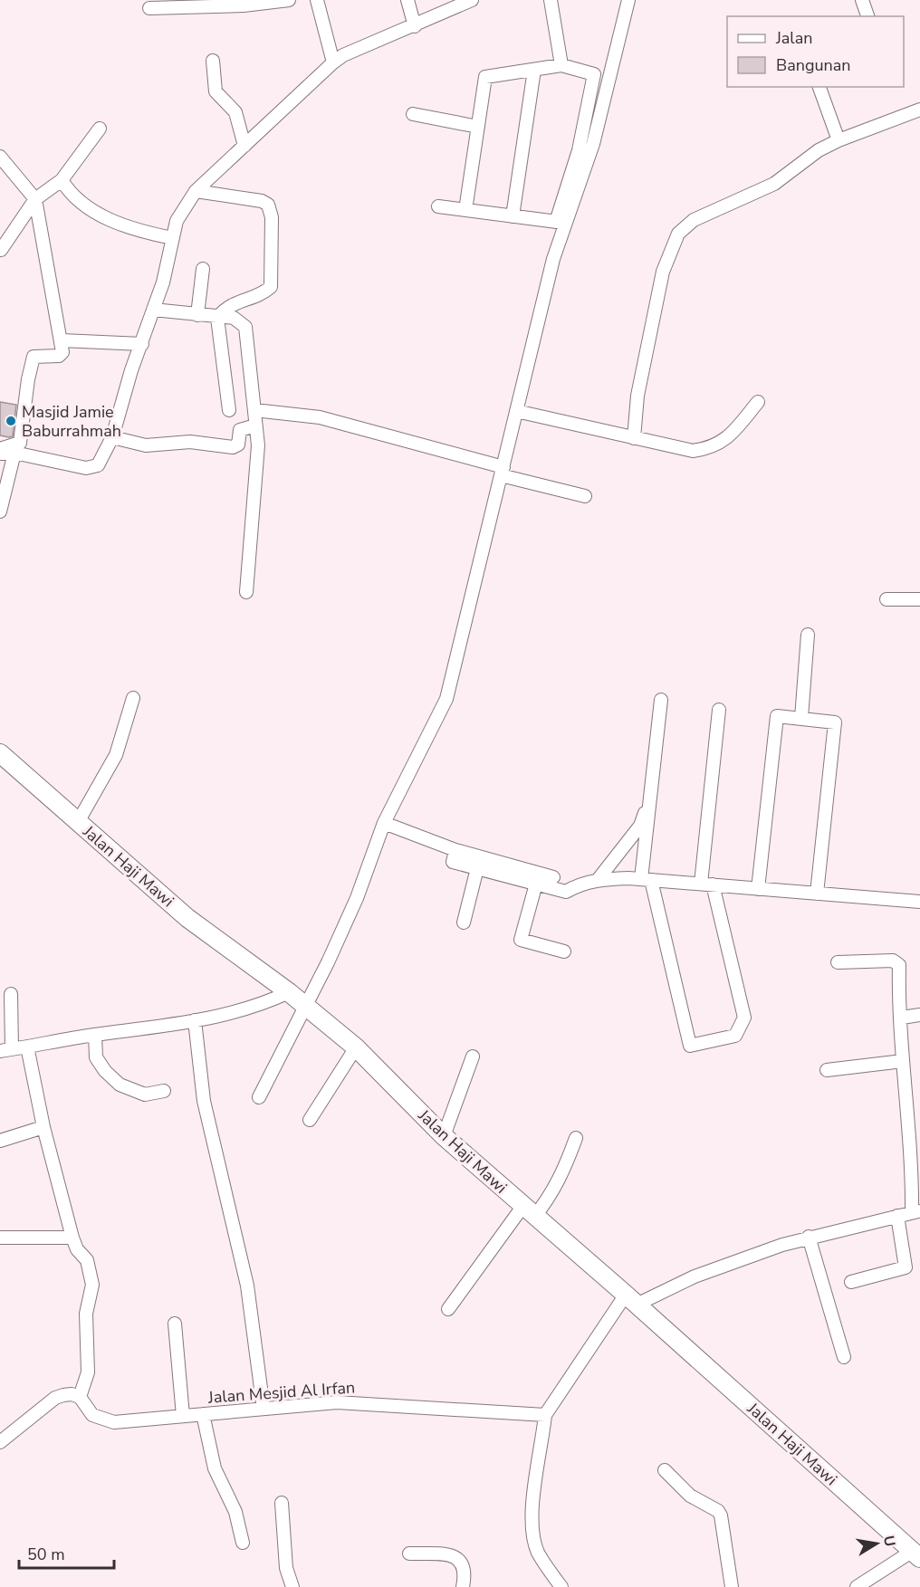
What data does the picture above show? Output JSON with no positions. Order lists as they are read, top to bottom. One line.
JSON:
{"streets":{"street":["Jalan Haji Mawi","Jalan Mesjid Al Irfan"]},"places":["Masjid Jamie Baburrahmah"],"legend":["Jalan","Bangunan"],"scale_bar":"50 m","north":"right"}
